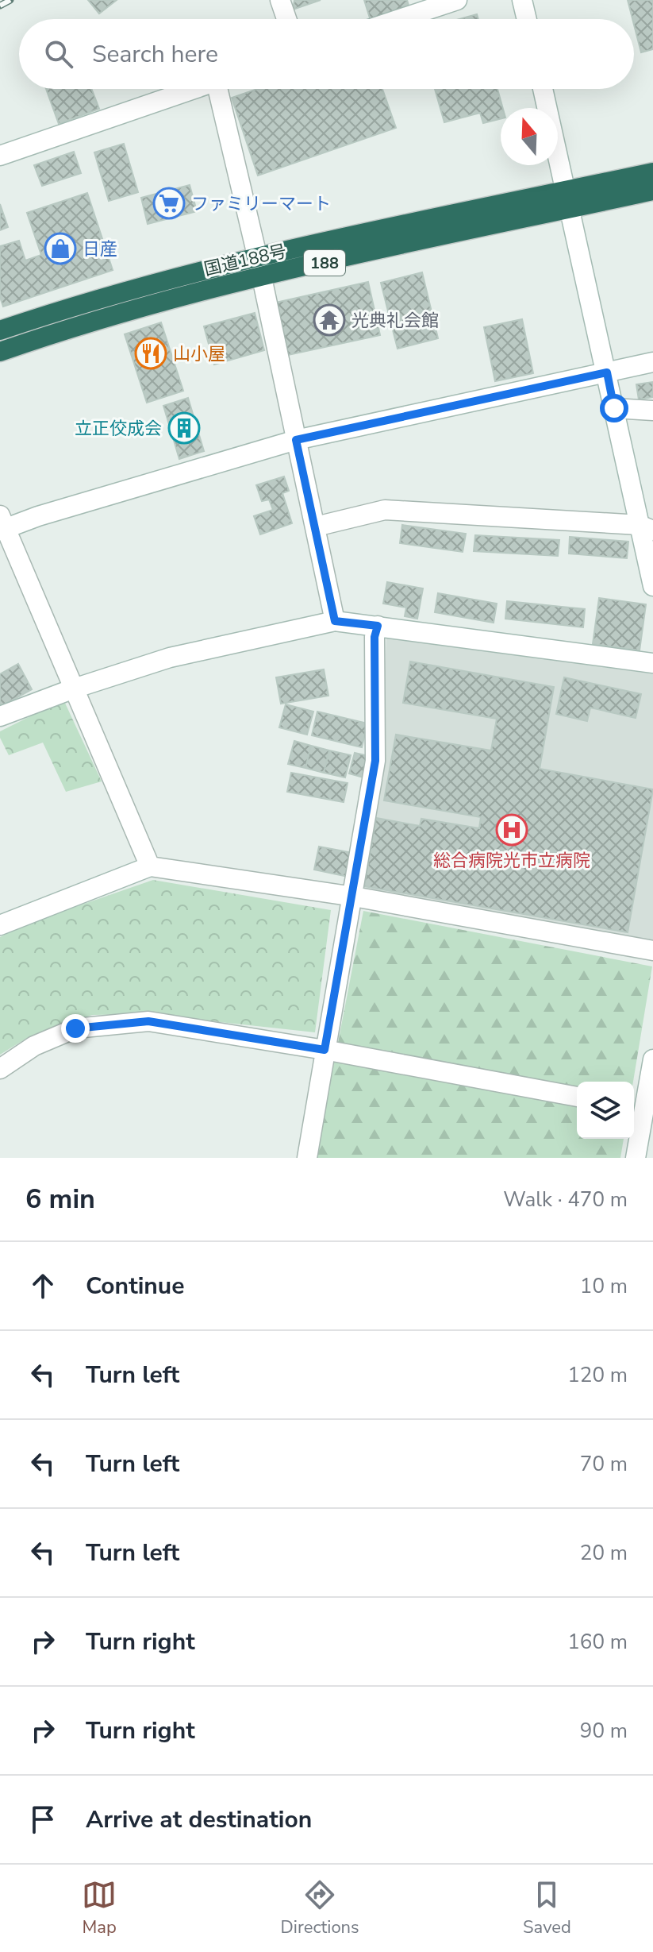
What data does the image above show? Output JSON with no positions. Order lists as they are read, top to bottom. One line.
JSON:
{"streets":{"highway":["国道188号","188"]},"places":{"supermarket":["ファミリーマート"],"shop":["日産"],"temple":["光典礼会館"],"restaurant":["山小屋"],"building":["立正佼成会"],"hospital":["総合病院光市立病院"]},"north":"top","page":{"search":"Search here","heading":["6 min","Walk · 470 m"],"list":[["Continue","10 m"],["Turn left","120 m"],["Turn left","70 m"],["Turn left","20 m"],["Turn right","160 m"],["Turn right","90 m"],"Arrive at destination"],"nav":["Map","Directions","Saved"]}}
